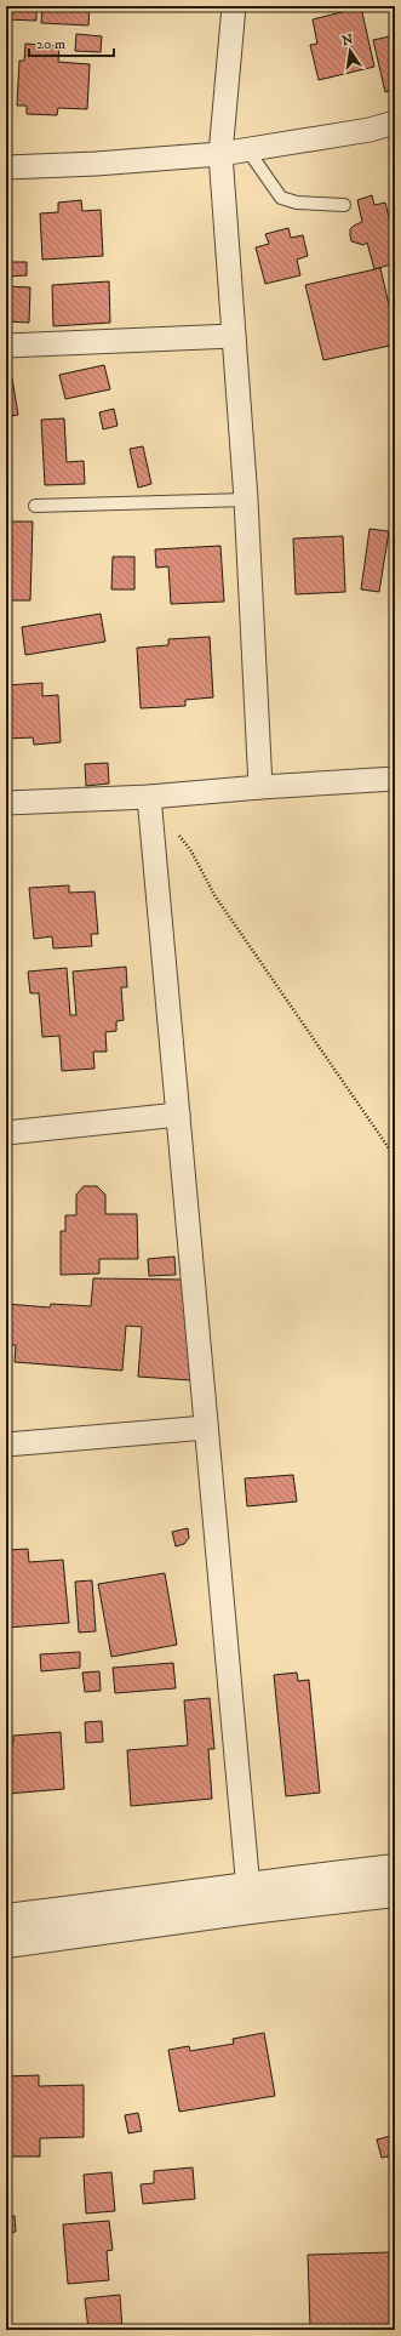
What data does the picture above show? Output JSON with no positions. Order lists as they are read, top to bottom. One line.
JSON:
{"scale_bar":"20 m","north":"top"}
